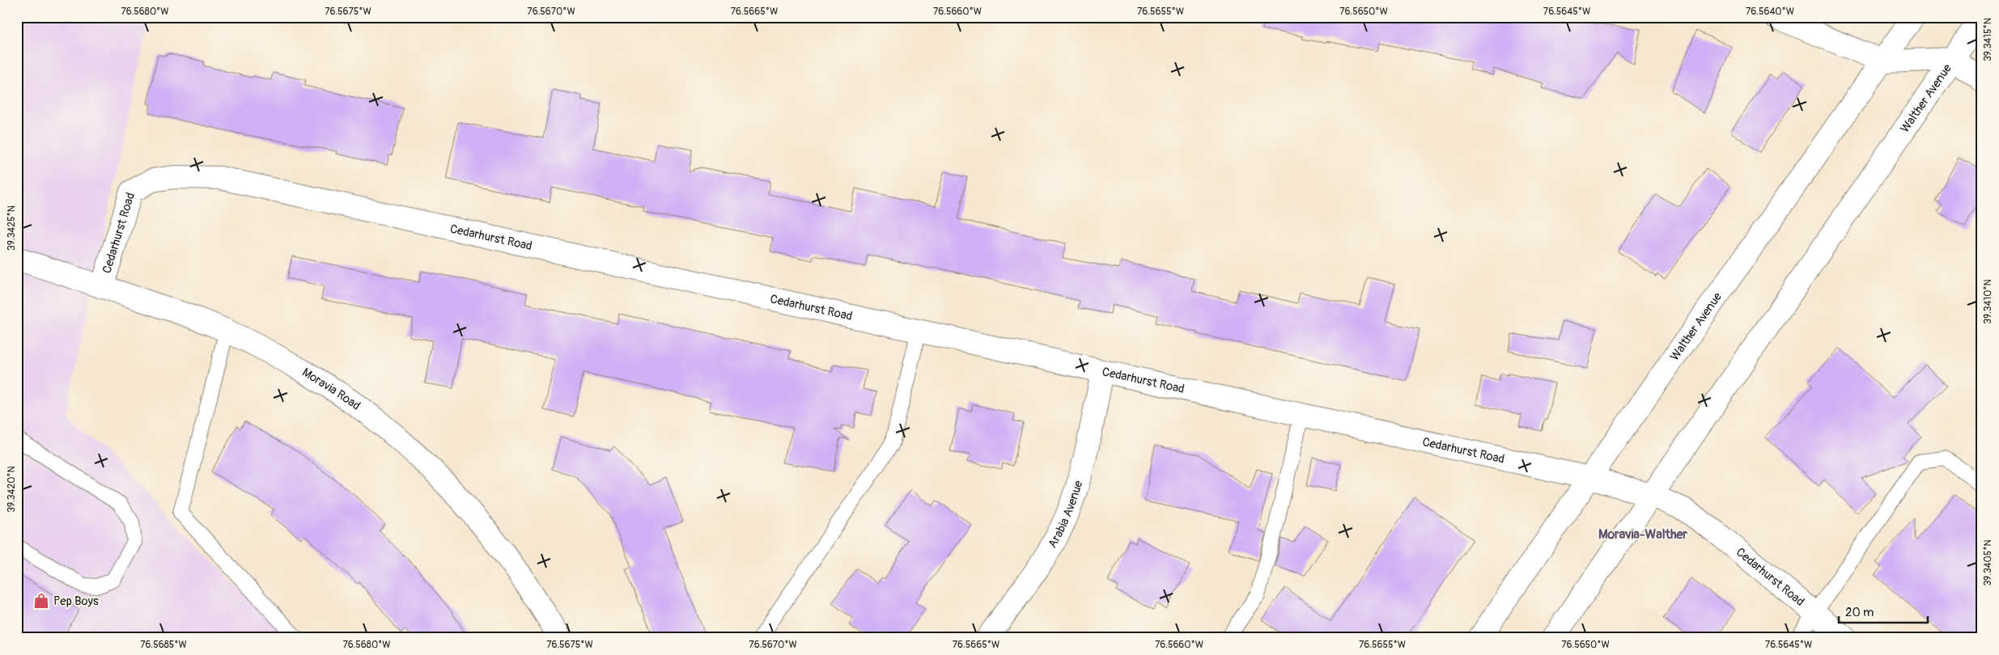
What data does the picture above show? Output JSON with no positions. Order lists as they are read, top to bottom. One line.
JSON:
{"streets":{"street":["Walther Avenue","Cedarhurst Road","Moravia Road","Arabia Avenue"]},"crossings":[["Walther Avenue","Cedarhurst Road"],["Cedarhurst Road","Moravia Road"],["Cedarhurst Road","Arabia Avenue"]],"districts":["Moravia-Walther"],"places":{"shop":["Pep Boys"]},"scale_bar":"20 m","coordinates":["76.5680°W","76.5675°W","76.5670°W","76.5665°W","76.5660°W","76.5655°W","76.5650°W","76.5645°W","76.5640°W","39.3415°N","39.3425°N","39.3410°N","39.3420°N","39.3405°N","76.5685°W"]}
